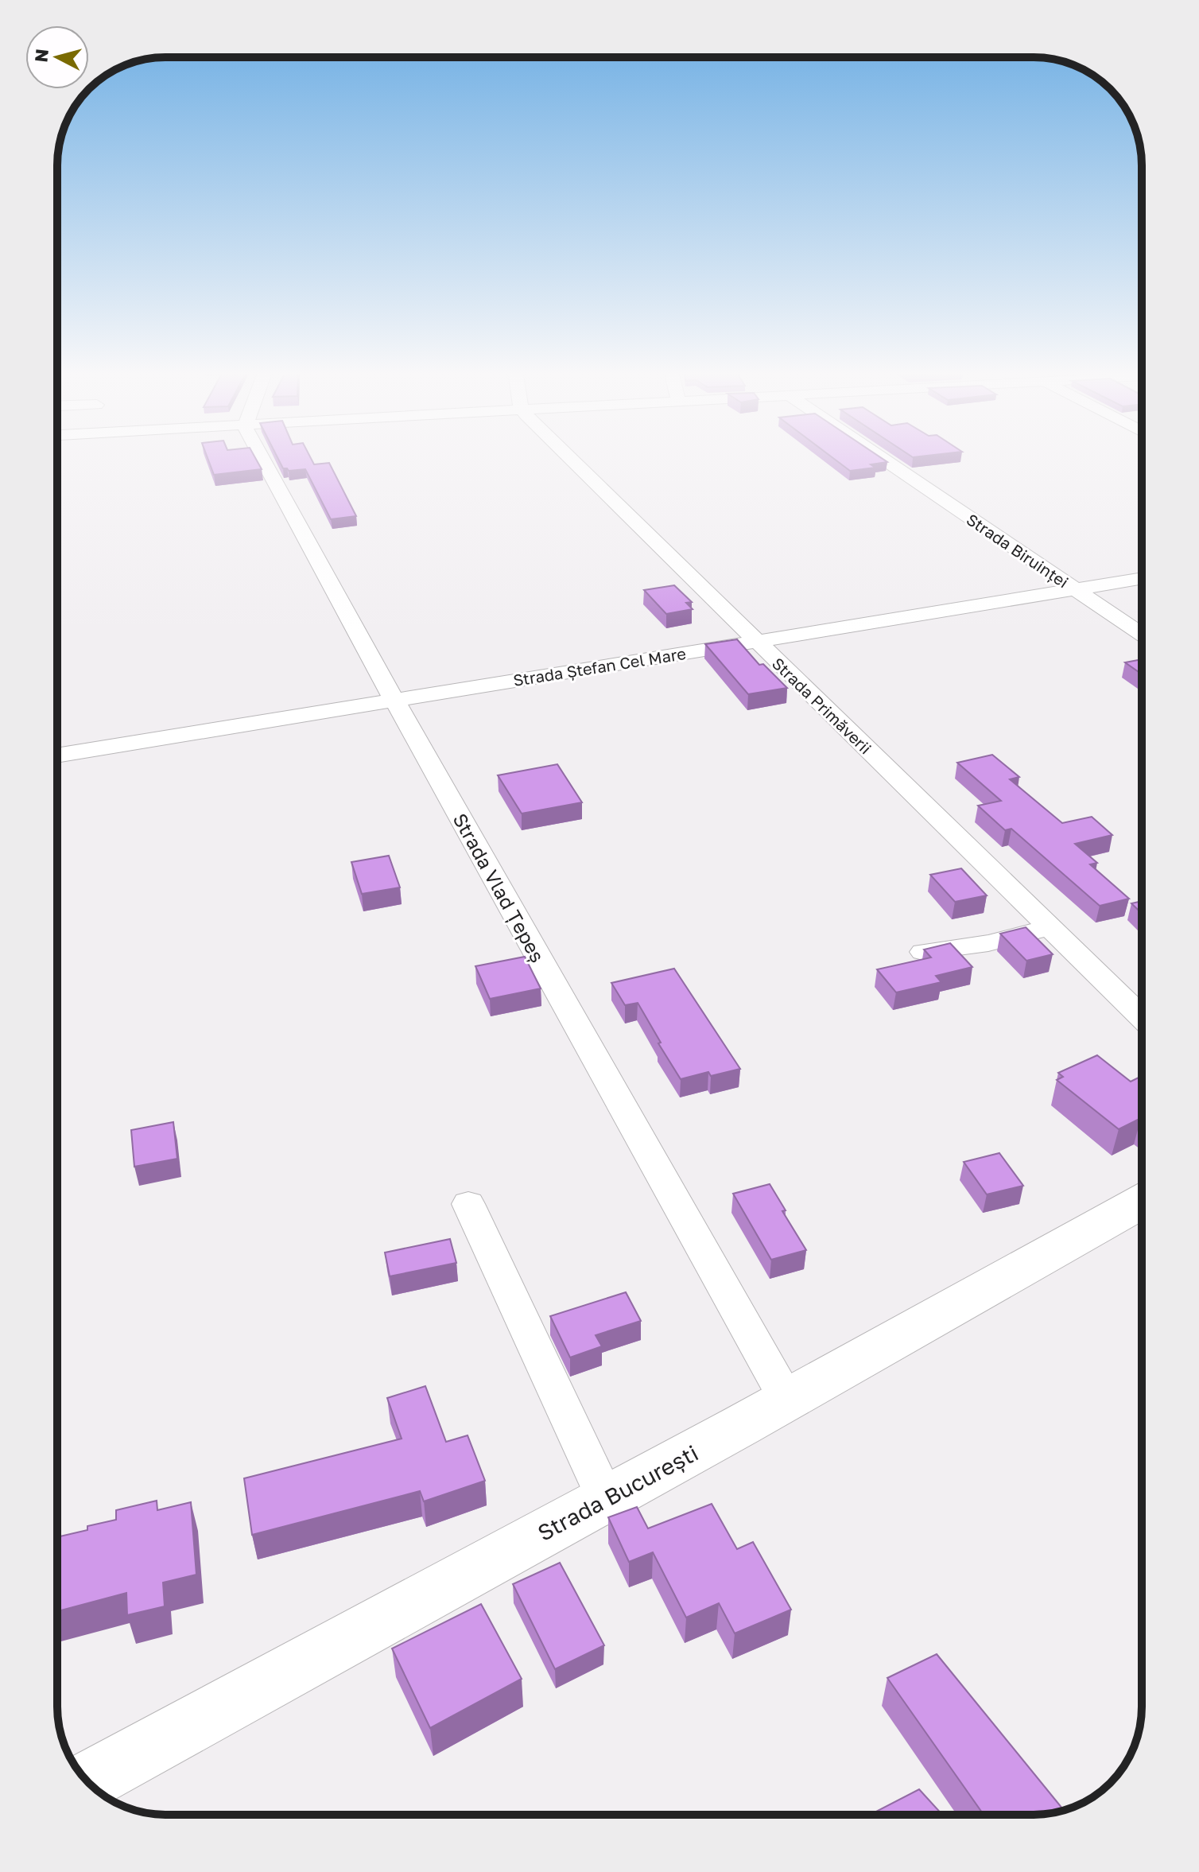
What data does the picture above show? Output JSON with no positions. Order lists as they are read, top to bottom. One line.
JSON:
{"streets":{"main road":["Strada București"],"street":["Strada Biruinței","Strada Ștefan Cel Mare","Strada Primăverii","Strada Vlad Țepeș"]},"crossings":[["Strada Biruinței","Strada Ștefan Cel Mare"],["Strada Ștefan Cel Mare","Strada Primăverii"],["Strada Ștefan Cel Mare","Strada Vlad Țepeș"],["Strada Vlad Țepeș","Strada București"]],"north":"left"}
